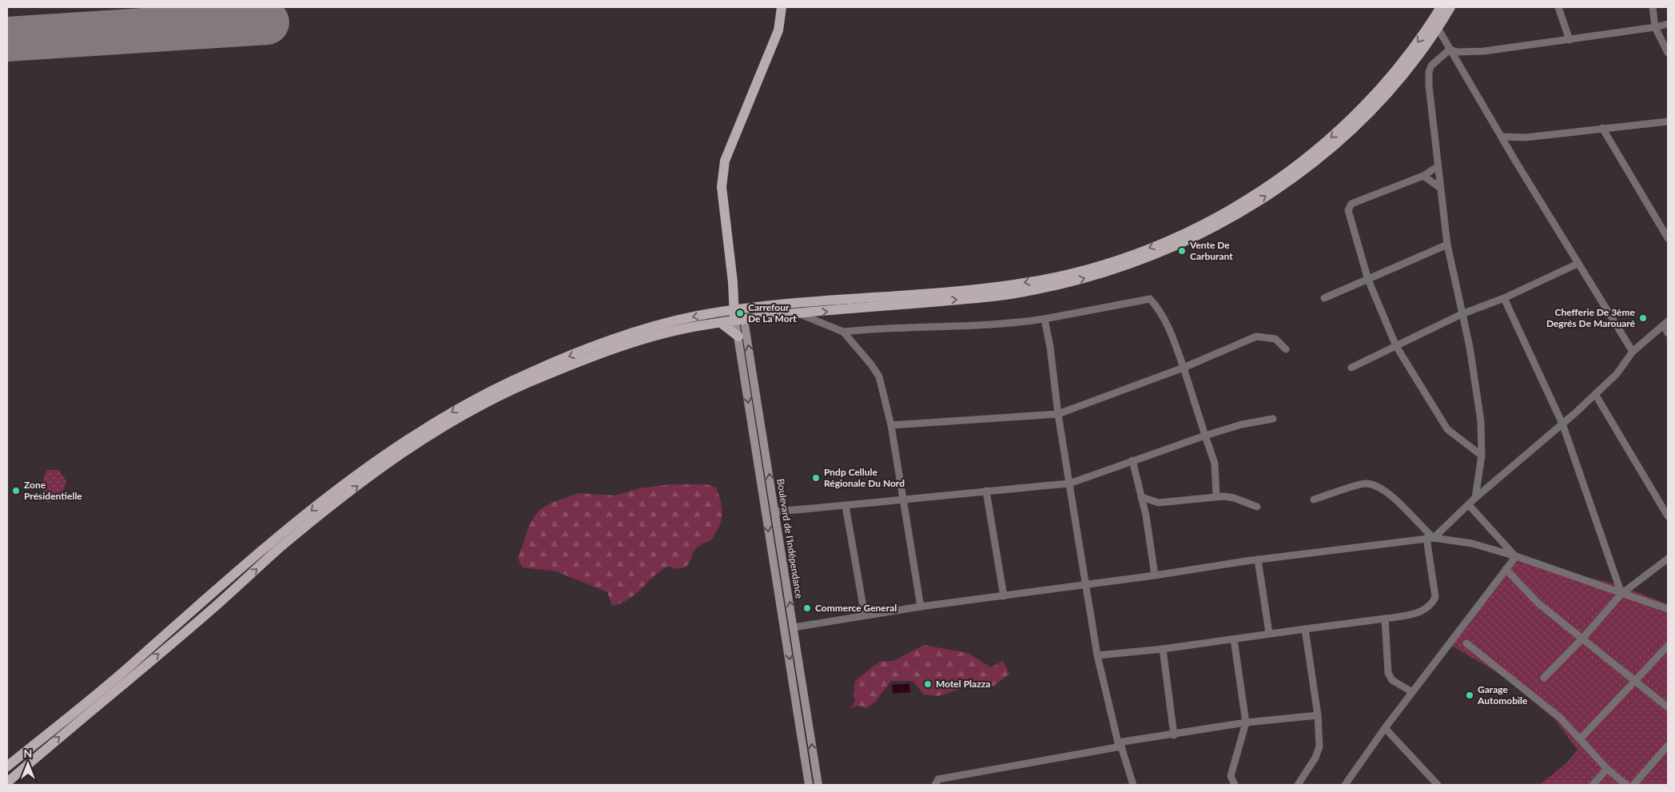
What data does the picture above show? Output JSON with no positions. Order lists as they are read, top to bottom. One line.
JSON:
{"streets":{"main road":["Boulevard de l'Indépendance"]},"places":["Vente De Carburant","Carrefour De La Mort","Chefferie De 3ème Degrés De Marouaré","Pndp Cellule Régionale Du Nord","Zone Présidentielle","Commerce General","Motel Plazza","Garage Automobile"],"north":"top"}
